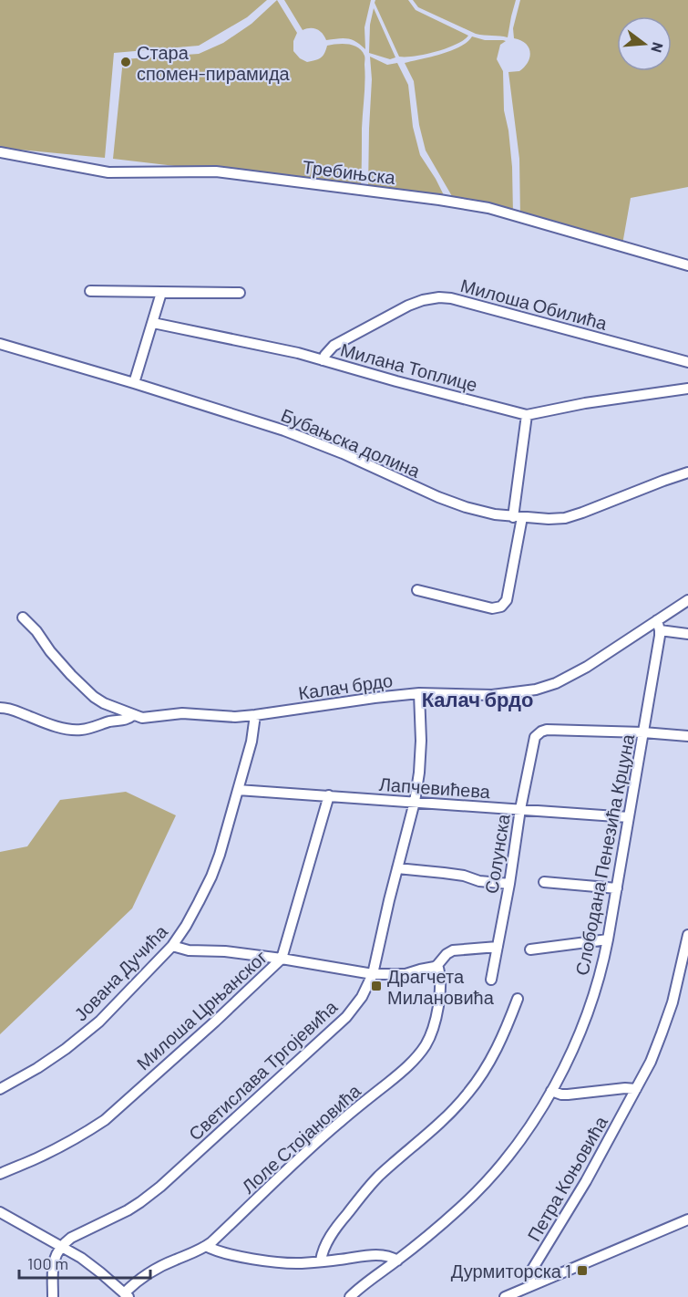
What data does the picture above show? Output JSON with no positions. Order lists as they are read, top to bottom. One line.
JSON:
{"streets":{"street":["Требињска","Милоша Обилића","Милана Топлице","Бубањска долина","Калач брдо","Лапчевићева","Солунска","Слободана Пенезића Крцуна","Јована Дучића","Милоша Црњанског","Светислава Тргојевића","Лоле Стојановића","Петра Коњовића"]},"crossings":[["Милоша Обилића","Милана Топлице"],["Калач брдо","Слободана Пенезића Крцуна"],["Калач брдо","Јована Дучића"],["Калач брдо","Светислава Тргојевића"],["Лапчевићева","Солунска"],["Лапчевићева","Слободана Пенезића Крцуна"],["Лапчевићева","Јована Дучића"],["Лапчевићева","Милоша Црњанског"],["Лапчевићева","Светислава Тргојевића"],["Солунска","Слободана Пенезића Крцуна"],["Слободана Пенезића Крцуна","Петра Коњовића"]],"districts":["Калач брдо"],"places":{"other":["Стара спомен-пирамида"],"transit":["Драгчета Милановића","Дурмиторска 1"]},"scale_bar":"100 m","north":"right"}
